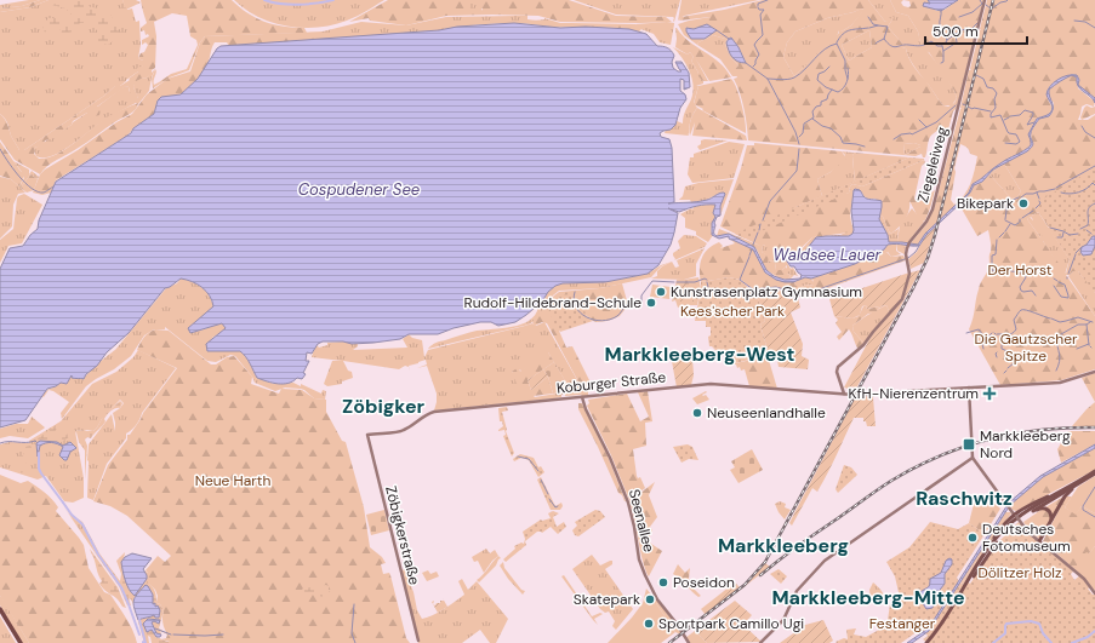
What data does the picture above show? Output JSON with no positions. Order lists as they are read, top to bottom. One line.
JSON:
{"streets":{"main road":["Ziegeleiweg","Koburger Straße","Seenallee","Zöbigkerstraße"]},"crossings":[["Ziegeleiweg","Koburger Straße"],["Koburger Straße","Seenallee"],["Koburger Straße","Zöbigkerstraße"]],"districts":["Markkleeberg-West","Zöbigker","Raschwitz","Markkleeberg","Markkleeberg-Mitte"],"water":["Cospudener See","Waldsee Lauer"],"parks":["Der Horst","Kees'scher Park","Die Gautzscher Spitze","Neue Harth","Dölitzer Holz","Festanger"],"places":{"other":["Bikepark","Kunstrasenplatz Gymnasium","Rudolf-Hildebrand-Schule","Neuseenlandhalle","Deutsches Fotomuseum","Poseidon","Skatepark","Sportpark Camillo Ugi"],"health":["KfH-Nierenzentrum"],"transit":["Markkleeberg Nord"]},"scale_bar":"500 m"}
